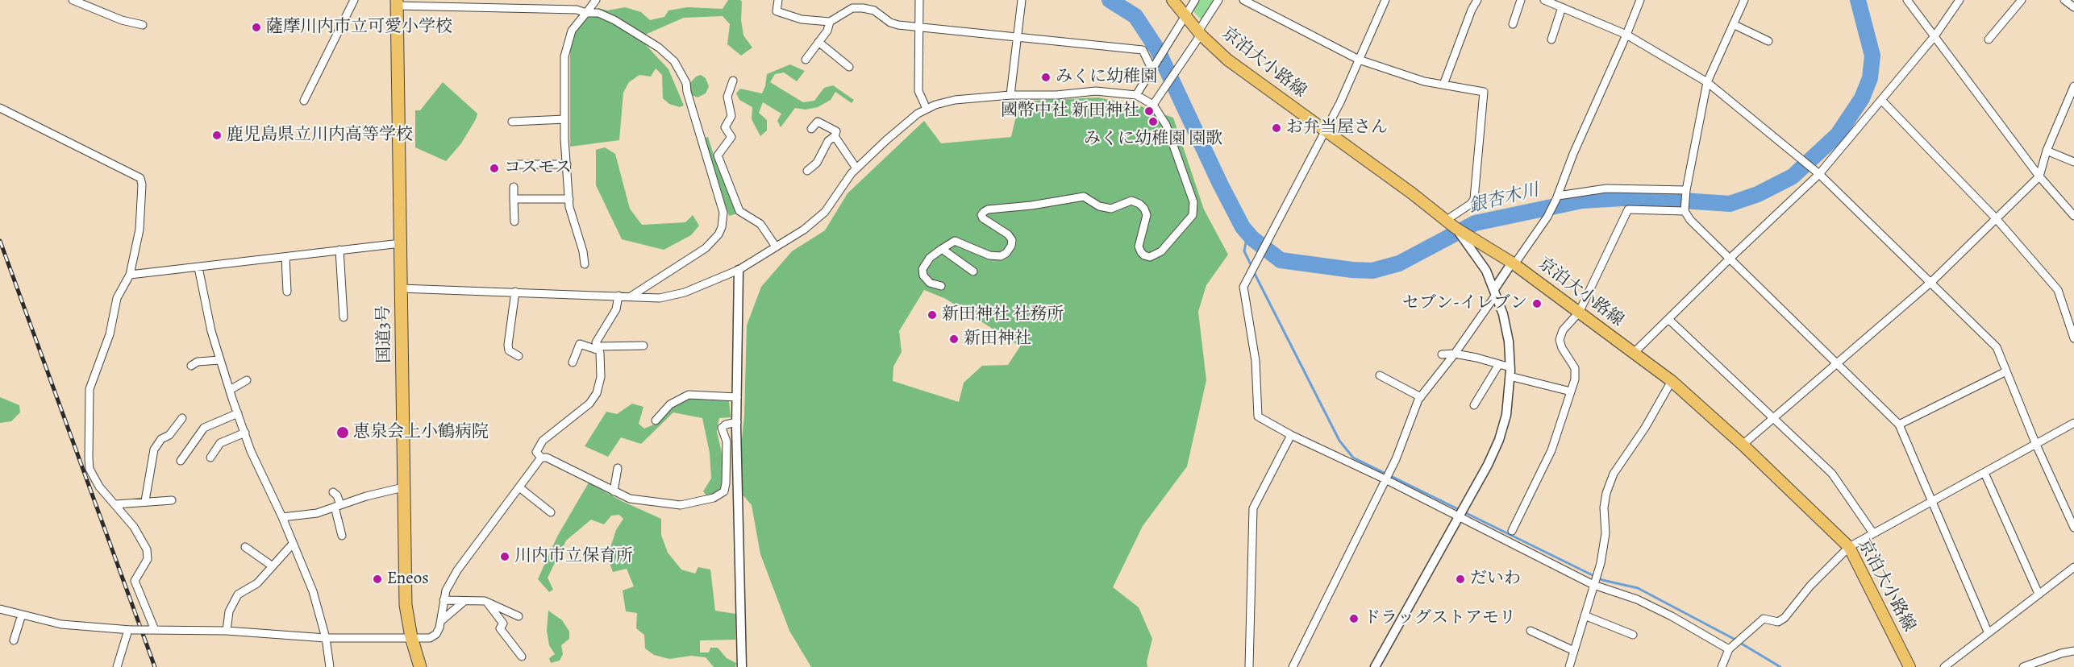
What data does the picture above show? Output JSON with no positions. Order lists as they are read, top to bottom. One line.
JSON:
{"streets":{"highway":["国道3号"],"main road":["京泊大小路線"]},"water":["銀杏木川"],"places":["薩摩川内市立可愛小学校","みくに幼稚園","國幣中社 新田神社","みくに幼稚園 園歌","お弁当屋さん","鹿児島県立川内高等学校","コスモス","セブン-イレブン","新田神社 社務所","新田神社","恵泉会上小鶴病院","川内市立保育所","Eneos","だいわ","ドラッグストアモリ"]}
